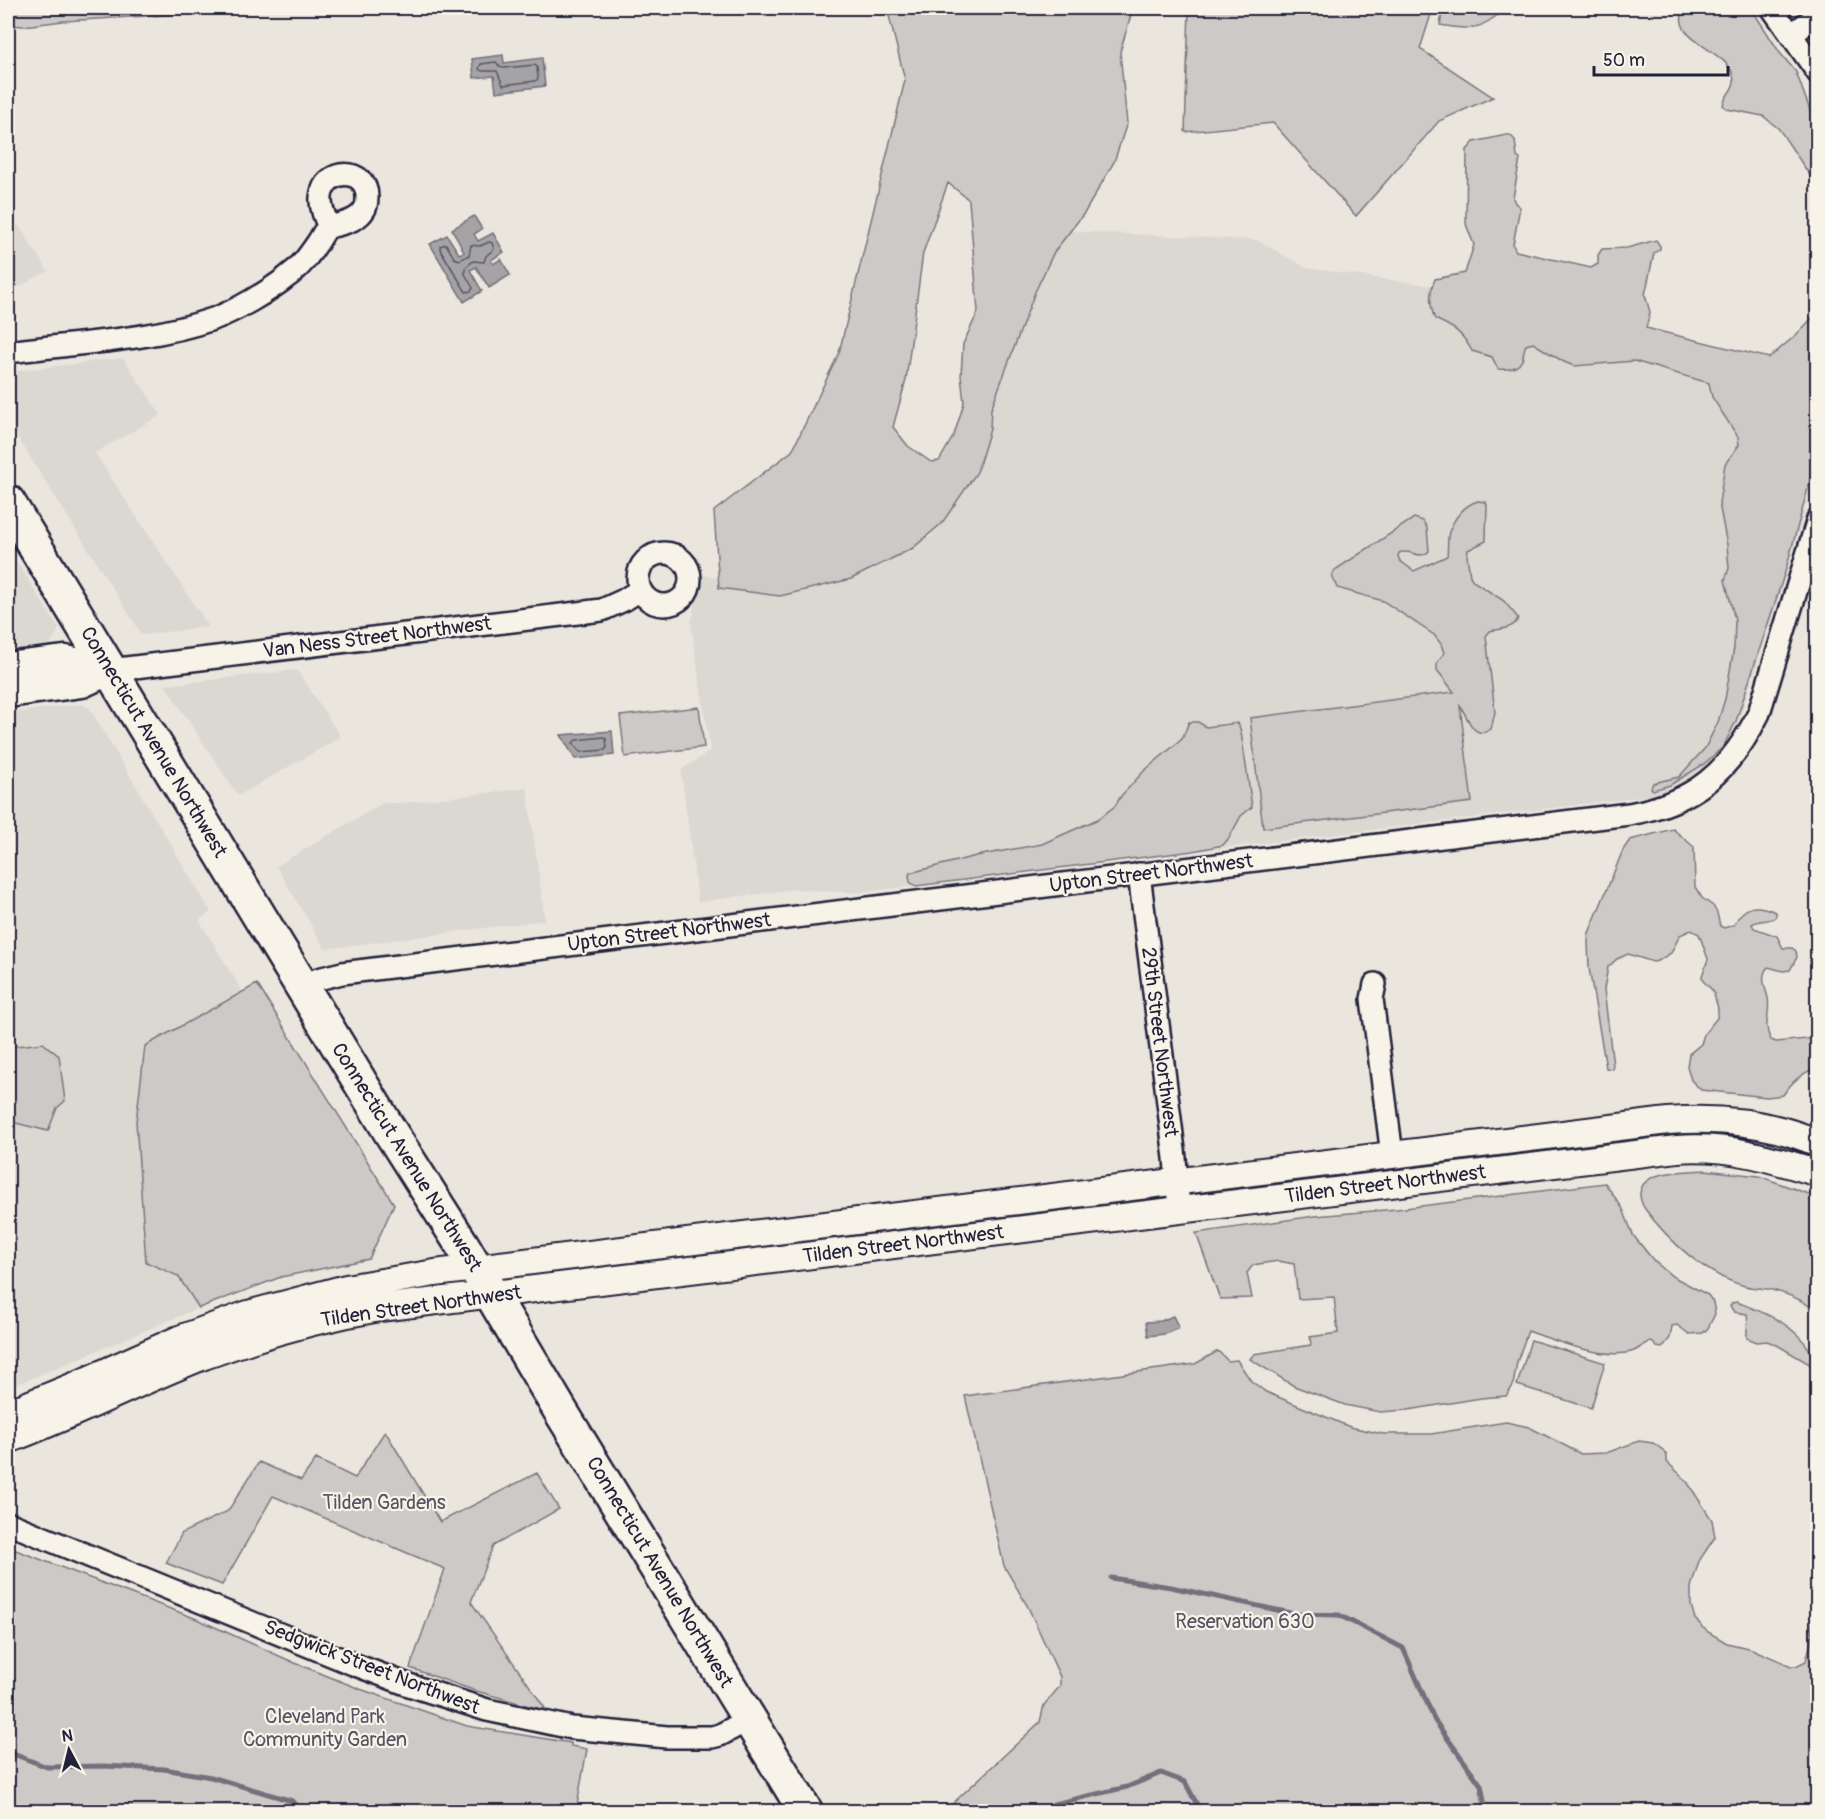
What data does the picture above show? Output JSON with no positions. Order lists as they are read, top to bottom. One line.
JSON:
{"streets":{"main road":["Van Ness Street Northwest","Connecticut Avenue Northwest"],"street":["Upton Street Northwest","29th Street Northwest","Tilden Street Northwest","Sedgwick Street Northwest"]},"crossings":[["Van Ness Street Northwest","Connecticut Avenue Northwest"],["Connecticut Avenue Northwest","Upton Street Northwest"],["Connecticut Avenue Northwest","Tilden Street Northwest"],["Connecticut Avenue Northwest","Sedgwick Street Northwest"],["Upton Street Northwest","29th Street Northwest"],["29th Street Northwest","Tilden Street Northwest"]],"parks":["Tilden Gardens","Reservation 630","Cleveland Park Community Garden"],"scale_bar":"50 m","north":"top"}
